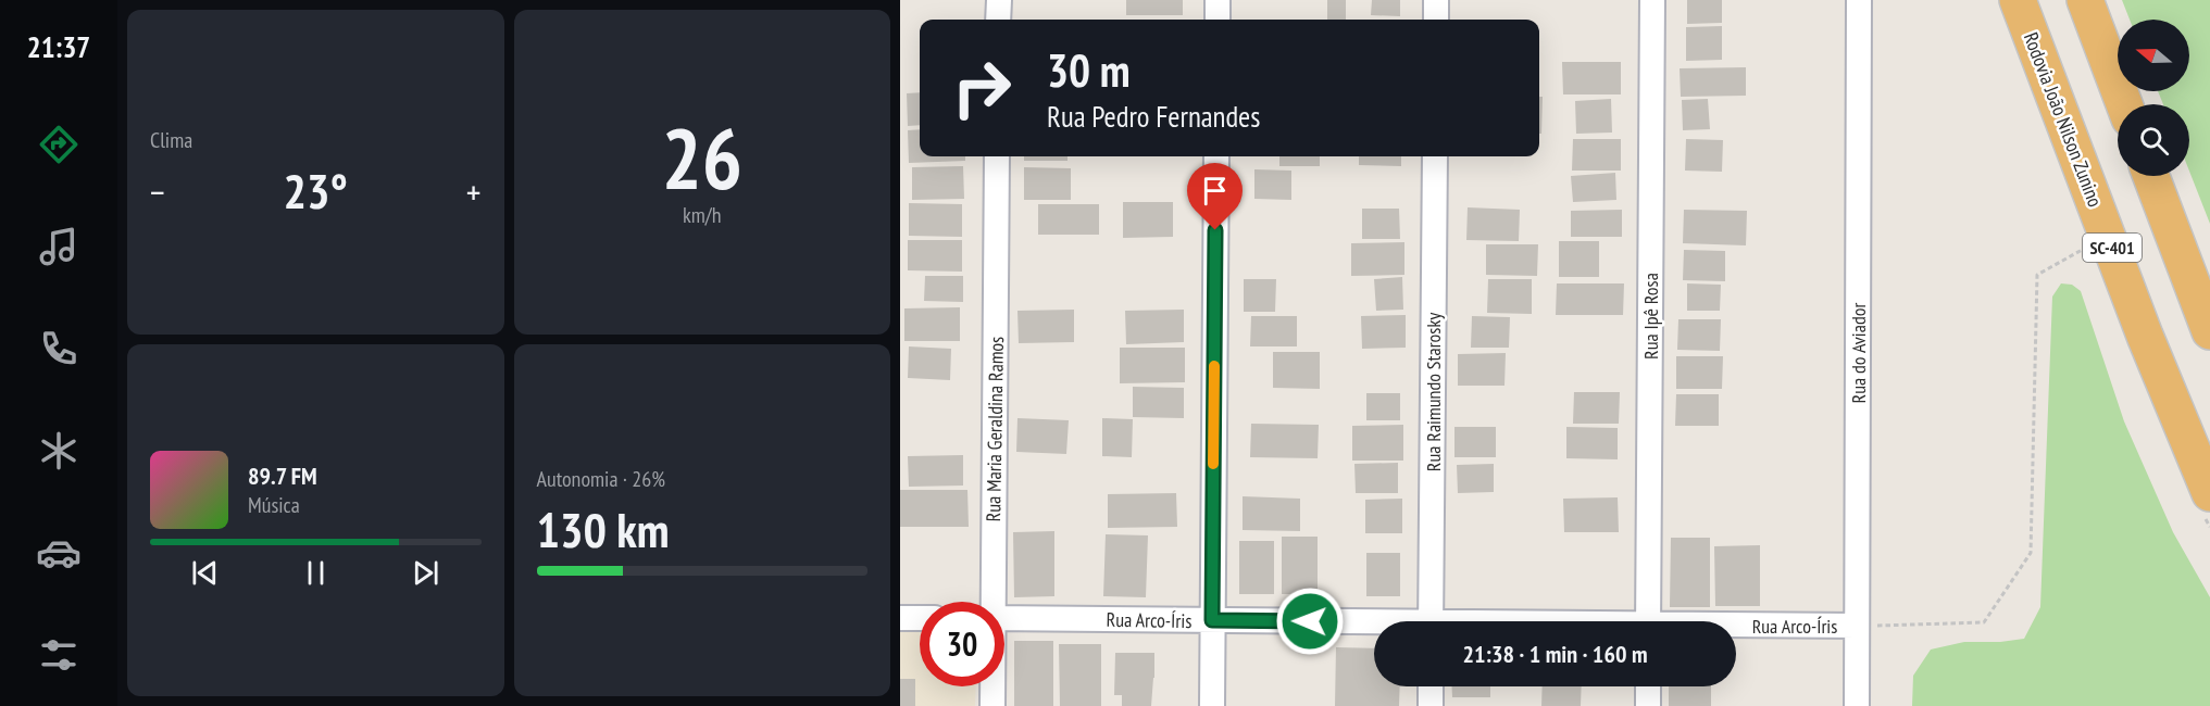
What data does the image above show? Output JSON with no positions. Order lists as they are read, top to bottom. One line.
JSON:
{"streets":{"highway":["Rodovia João Nilson Zunino","SC-401"],"street":["Rua Ipê Rosa","Rua do Aviador","Rua Raimundo Starosky","Rua Maria Geraldina Ramos","Rua Arco-Íris"]},"crossings":[["Rua do Aviador","Rua Arco-Íris"]],"north":"left","page":{"tabs":"21:37","tile":["Clima",["26","km/h"],["Autonomia · 26%","130 km"]],"turn":["30 m","Rua Pedro Fernandes"],"heat":["−","23°","+"],"song":["89.7 FM","Música"],"limit":"30","trip":"21:38 · 1 min · 160 m"}}
